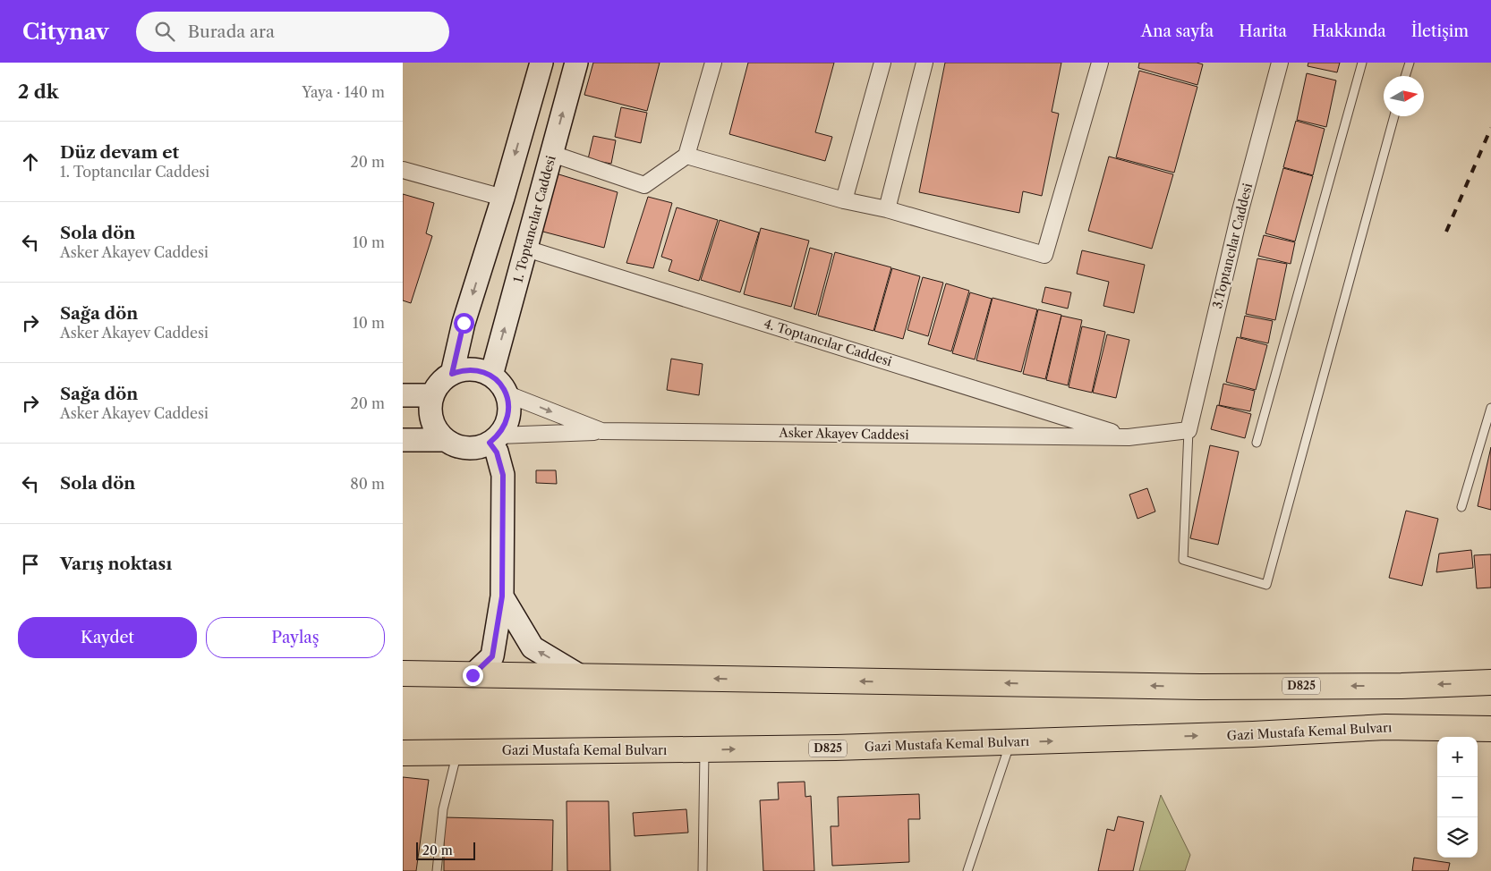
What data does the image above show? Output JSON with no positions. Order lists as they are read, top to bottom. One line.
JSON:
{"streets":{"highway":["D825","Gazi Mustafa Kemal Bulvarı"],"street":["1. Toptancılar Caddesi","3.Toptancılar Caddesi","4. Toptancılar Caddesi","Asker Akayev Caddesi"]},"crossings":[["1. Toptancılar Caddesi","4. Toptancılar Caddesi"],["1. Toptancılar Caddesi","Asker Akayev Caddesi"],["3.Toptancılar Caddesi","Asker Akayev Caddesi"],["4. Toptancılar Caddesi","Asker Akayev Caddesi"]],"scale_bar":"20 m","north":"right","page":{"header":"Citynav","search":"Burada ara","nav":["Ana sayfa","Harita","Hakkında","İletişim"],"heading":["2 dk","Yaya · 140 m"],"list":[["Düz devam et","1. Toptancılar Caddesi","20 m"],["Sola dön","Asker Akayev Caddesi","10 m"],["Sağa dön","Asker Akayev Caddesi","10 m"],["Sağa dön","Asker Akayev Caddesi","20 m"],["Sola dön","80 m"],"Varış noktası"],"buttons":["Kaydet","Paylaş"],"map_buttons":["+","−"],"scale":"20 m"}}
